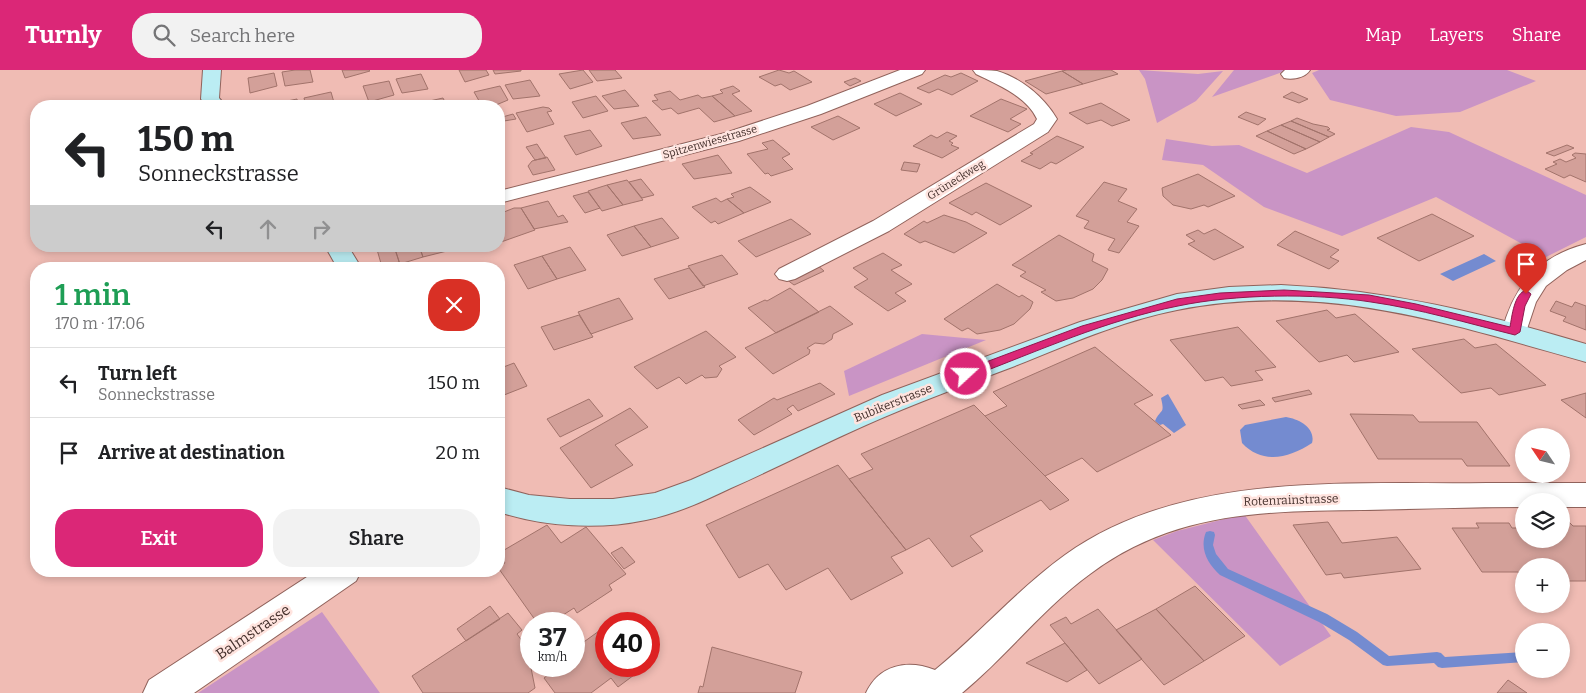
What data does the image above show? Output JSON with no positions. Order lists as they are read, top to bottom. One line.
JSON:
{"streets":{"street":["Spitzenwiesstrasse","Grüneckweg","Bubikerstrasse","Rotenrainstrasse","Balmstrasse"]},"north":"top left","page":{"header":"Turnly","search":"Search here","nav":["Map","Layers","Share"],"turn":["150 m","Sonneckstrasse"],"heading":["1 min","170 m · 17:06"],"list":[{"name":"Turn left","note":"Sonneckstrasse","value":"150 m"},{"name":"Arrive at destination","value":"20 m"}],"map_buttons":["+","−"],"buttons":["Exit","Share"],"speed":"37 km/h","limit":"40"}}
